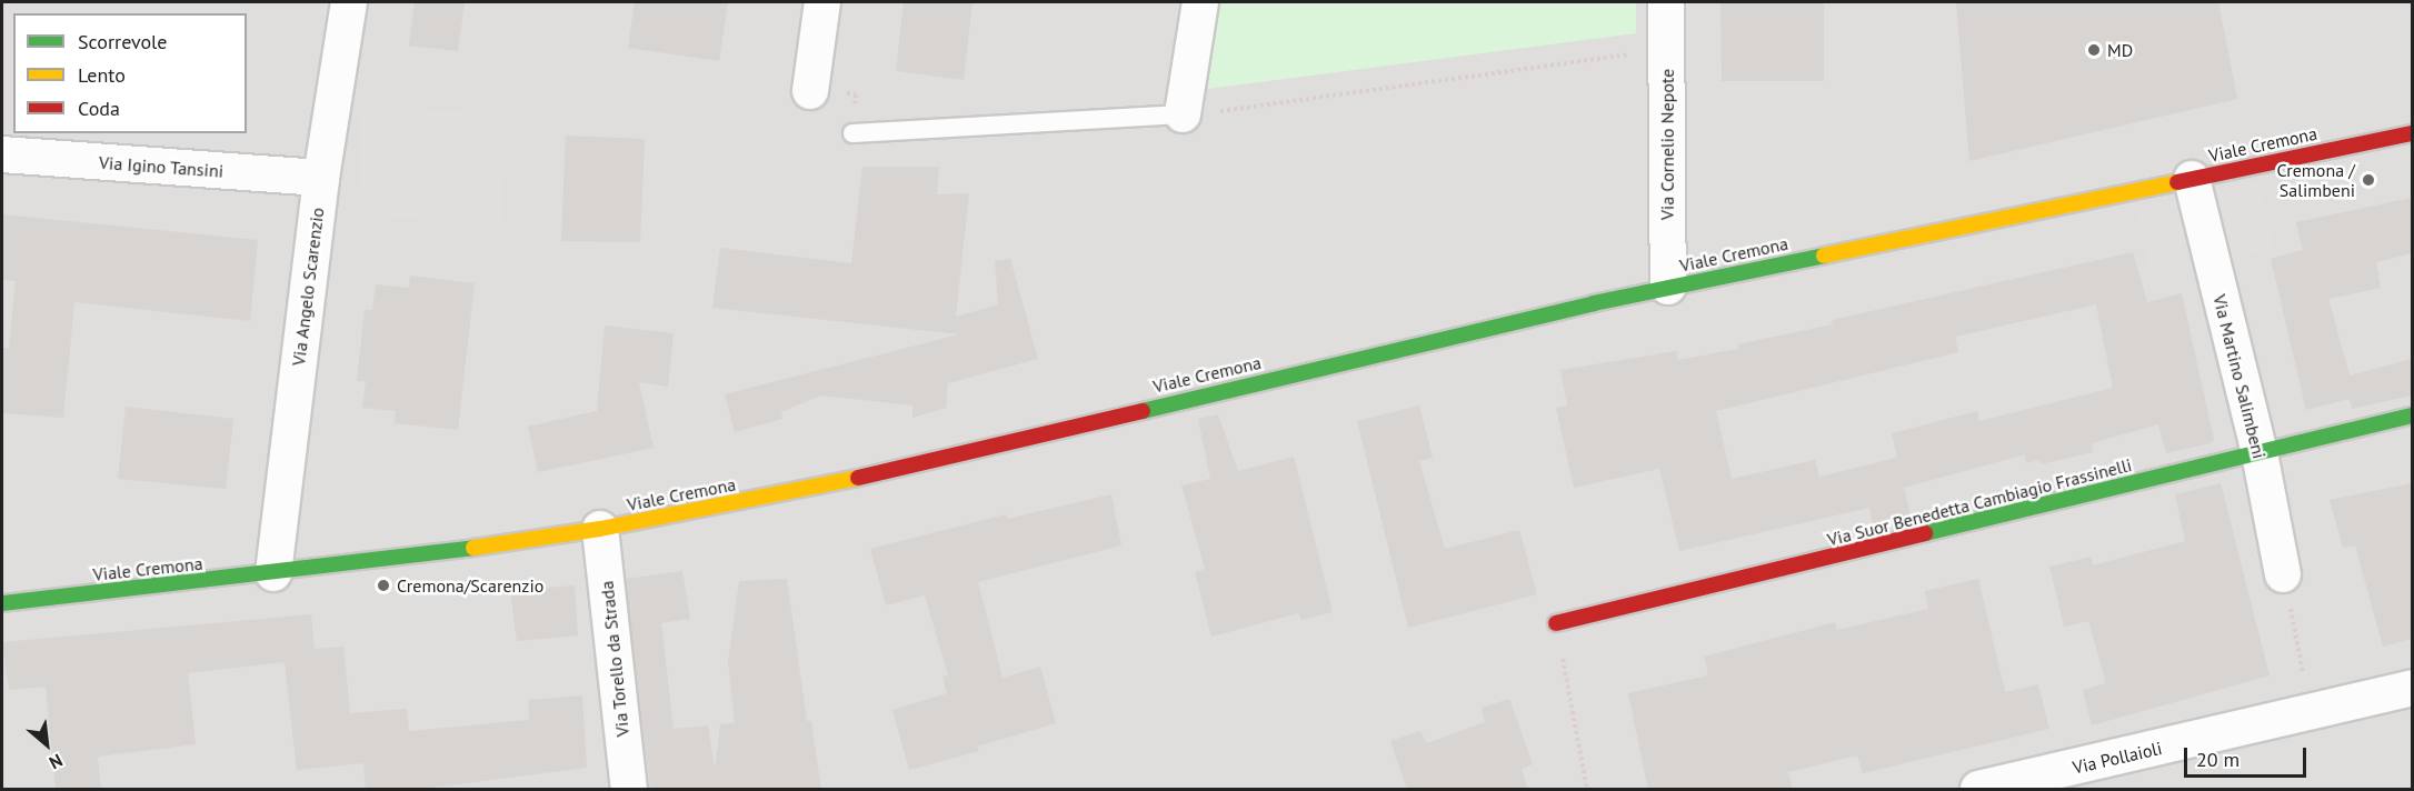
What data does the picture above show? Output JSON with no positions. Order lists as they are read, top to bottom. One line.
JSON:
{"streets":{"main road":["Viale Cremona","Via Suor Benedetta Cambiagio Frassinelli"],"street":["Via Cornelio Nepote","Via Igino Tansini","Via Angelo Scarenzio","Via Martino Salimbeni","Via Torello da Strada","Via Pollaioli"]},"crossings":[["Via Cornelio Nepote","Viale Cremona"],["Viale Cremona","Via Angelo Scarenzio"],["Viale Cremona","Via Martino Salimbeni"],["Viale Cremona","Via Torello da Strada"],["Via Igino Tansini","Via Angelo Scarenzio"],["Via Martino Salimbeni","Via Suor Benedetta Cambiagio Frassinelli"]],"places":["MD","Cremona / Salimbeni","Cremona/Scarenzio"],"legend":["Scorrevole","Lento","Coda"],"scale_bar":"20 m","north":"bottom right"}
